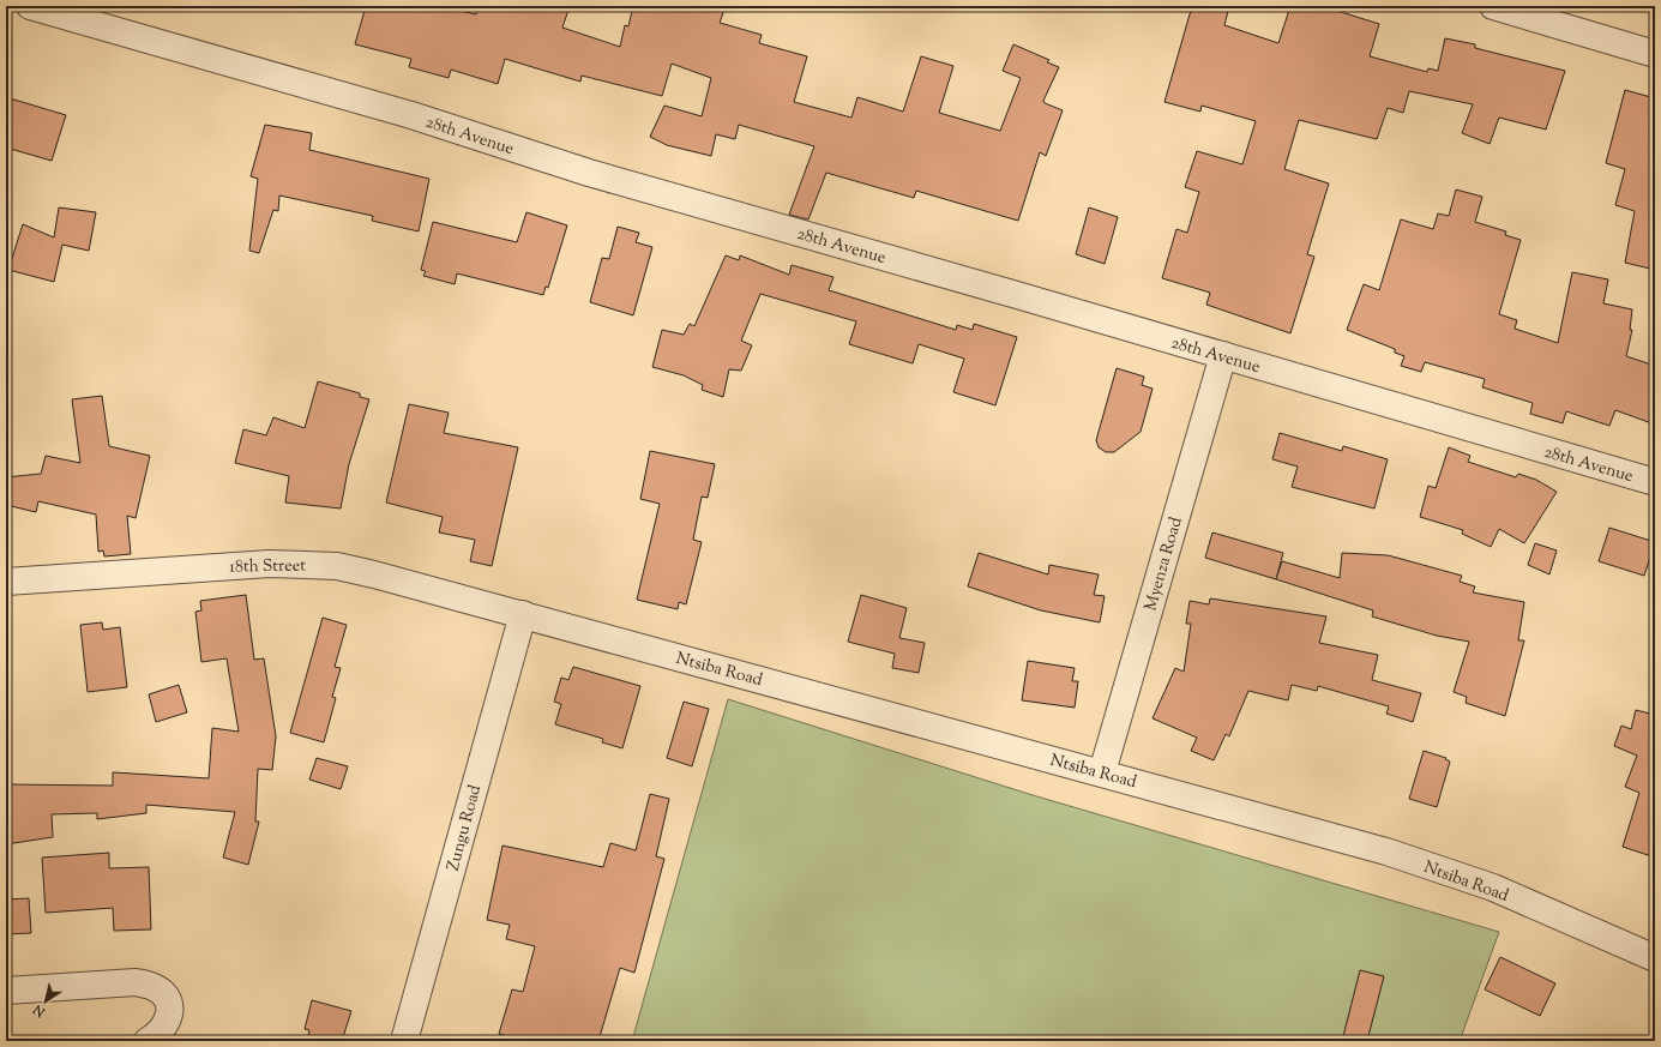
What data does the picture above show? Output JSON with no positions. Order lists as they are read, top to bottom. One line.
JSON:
{"streets":{"street":["28th Avenue","Myenza Road","18th Street","Ntsiba Road","Zungu Road"]},"crossings":[["28th Avenue","Myenza Road"],["Myenza Road","Ntsiba Road"],["18th Street","Ntsiba Road"],["18th Street","Zungu Road"],["Ntsiba Road","Zungu Road"]],"north":"bottom left"}
